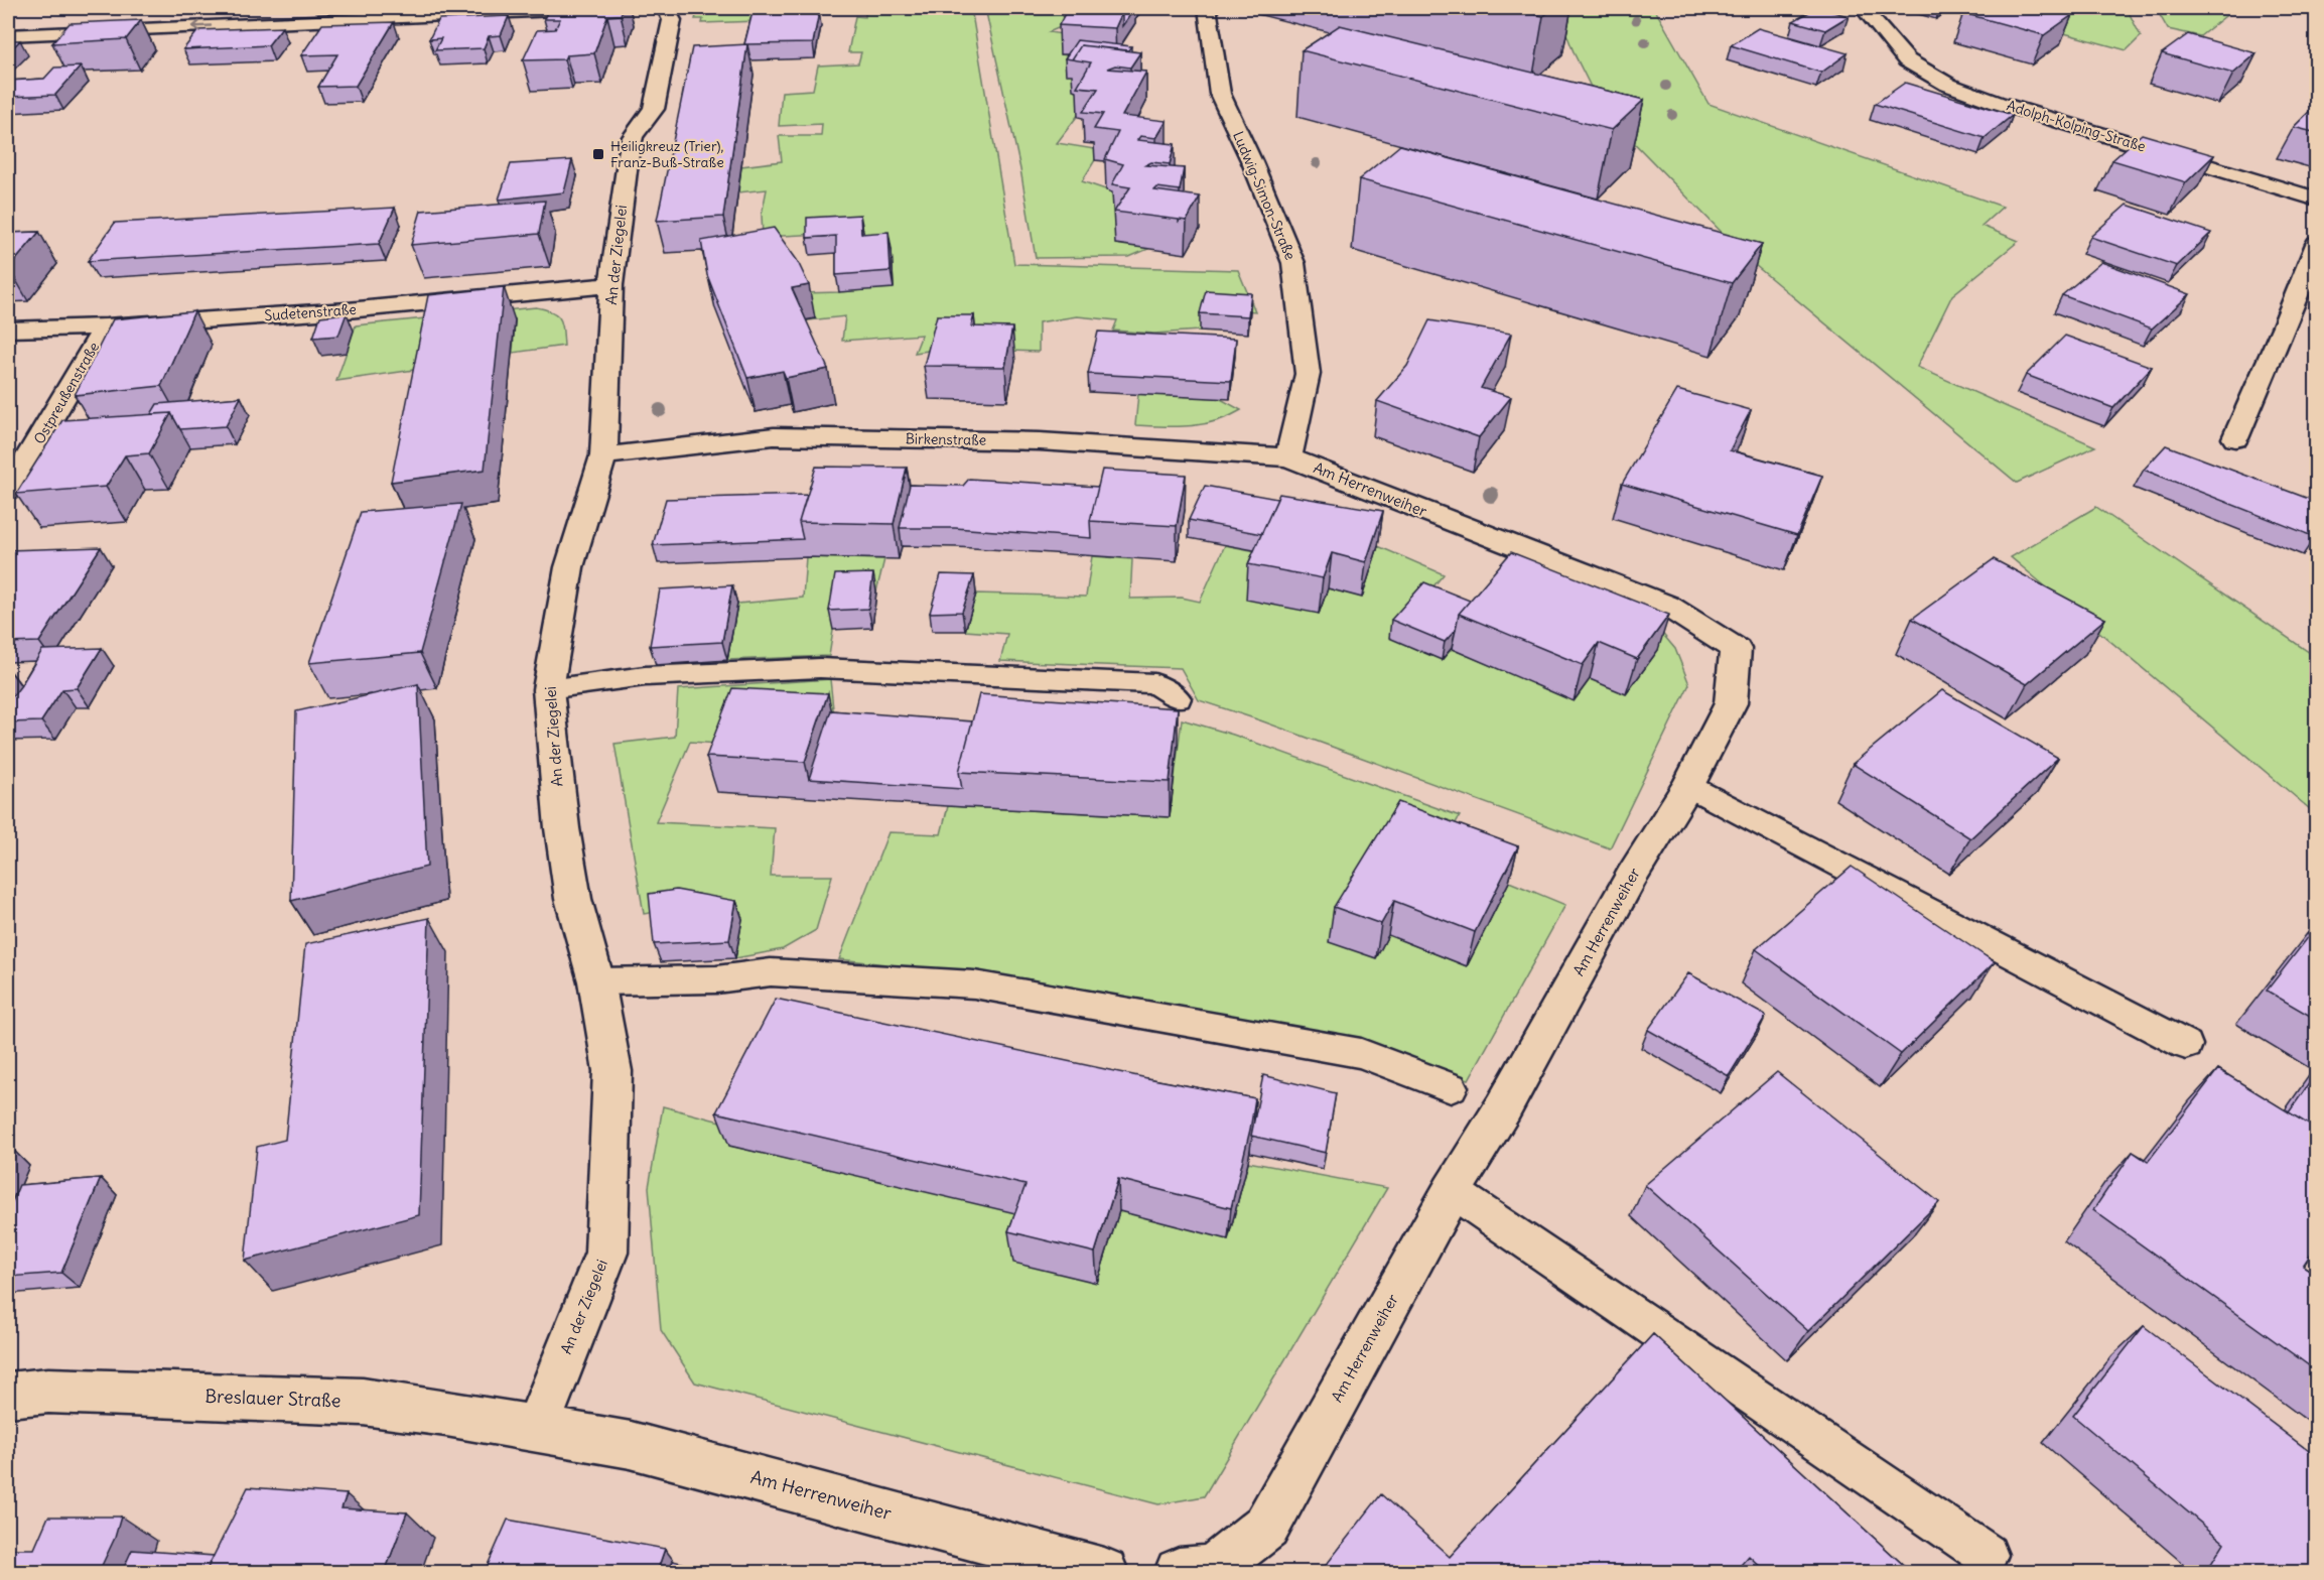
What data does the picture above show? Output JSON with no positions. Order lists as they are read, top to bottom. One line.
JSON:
{"streets":{"street":["Adolph-Kolping-Straße","Ludwig-Simon-Straße","An der Ziegelei","Sudetenstraße","Ostpreußenstraße","Birkenstraße","Am Herrenweiher","Breslauer Straße"]},"crossings":[["Ludwig-Simon-Straße","Birkenstraße"],["Ludwig-Simon-Straße","Am Herrenweiher"],["An der Ziegelei","Sudetenstraße"],["An der Ziegelei","Birkenstraße"],["An der Ziegelei","Am Herrenweiher"],["An der Ziegelei","Breslauer Straße"],["Sudetenstraße","Ostpreußenstraße"],["Birkenstraße","Am Herrenweiher"],["Am Herrenweiher","Breslauer Straße"]],"places":{"transit":["Heiligkreuz (Trier), Franz-Buß-Straße"]}}
